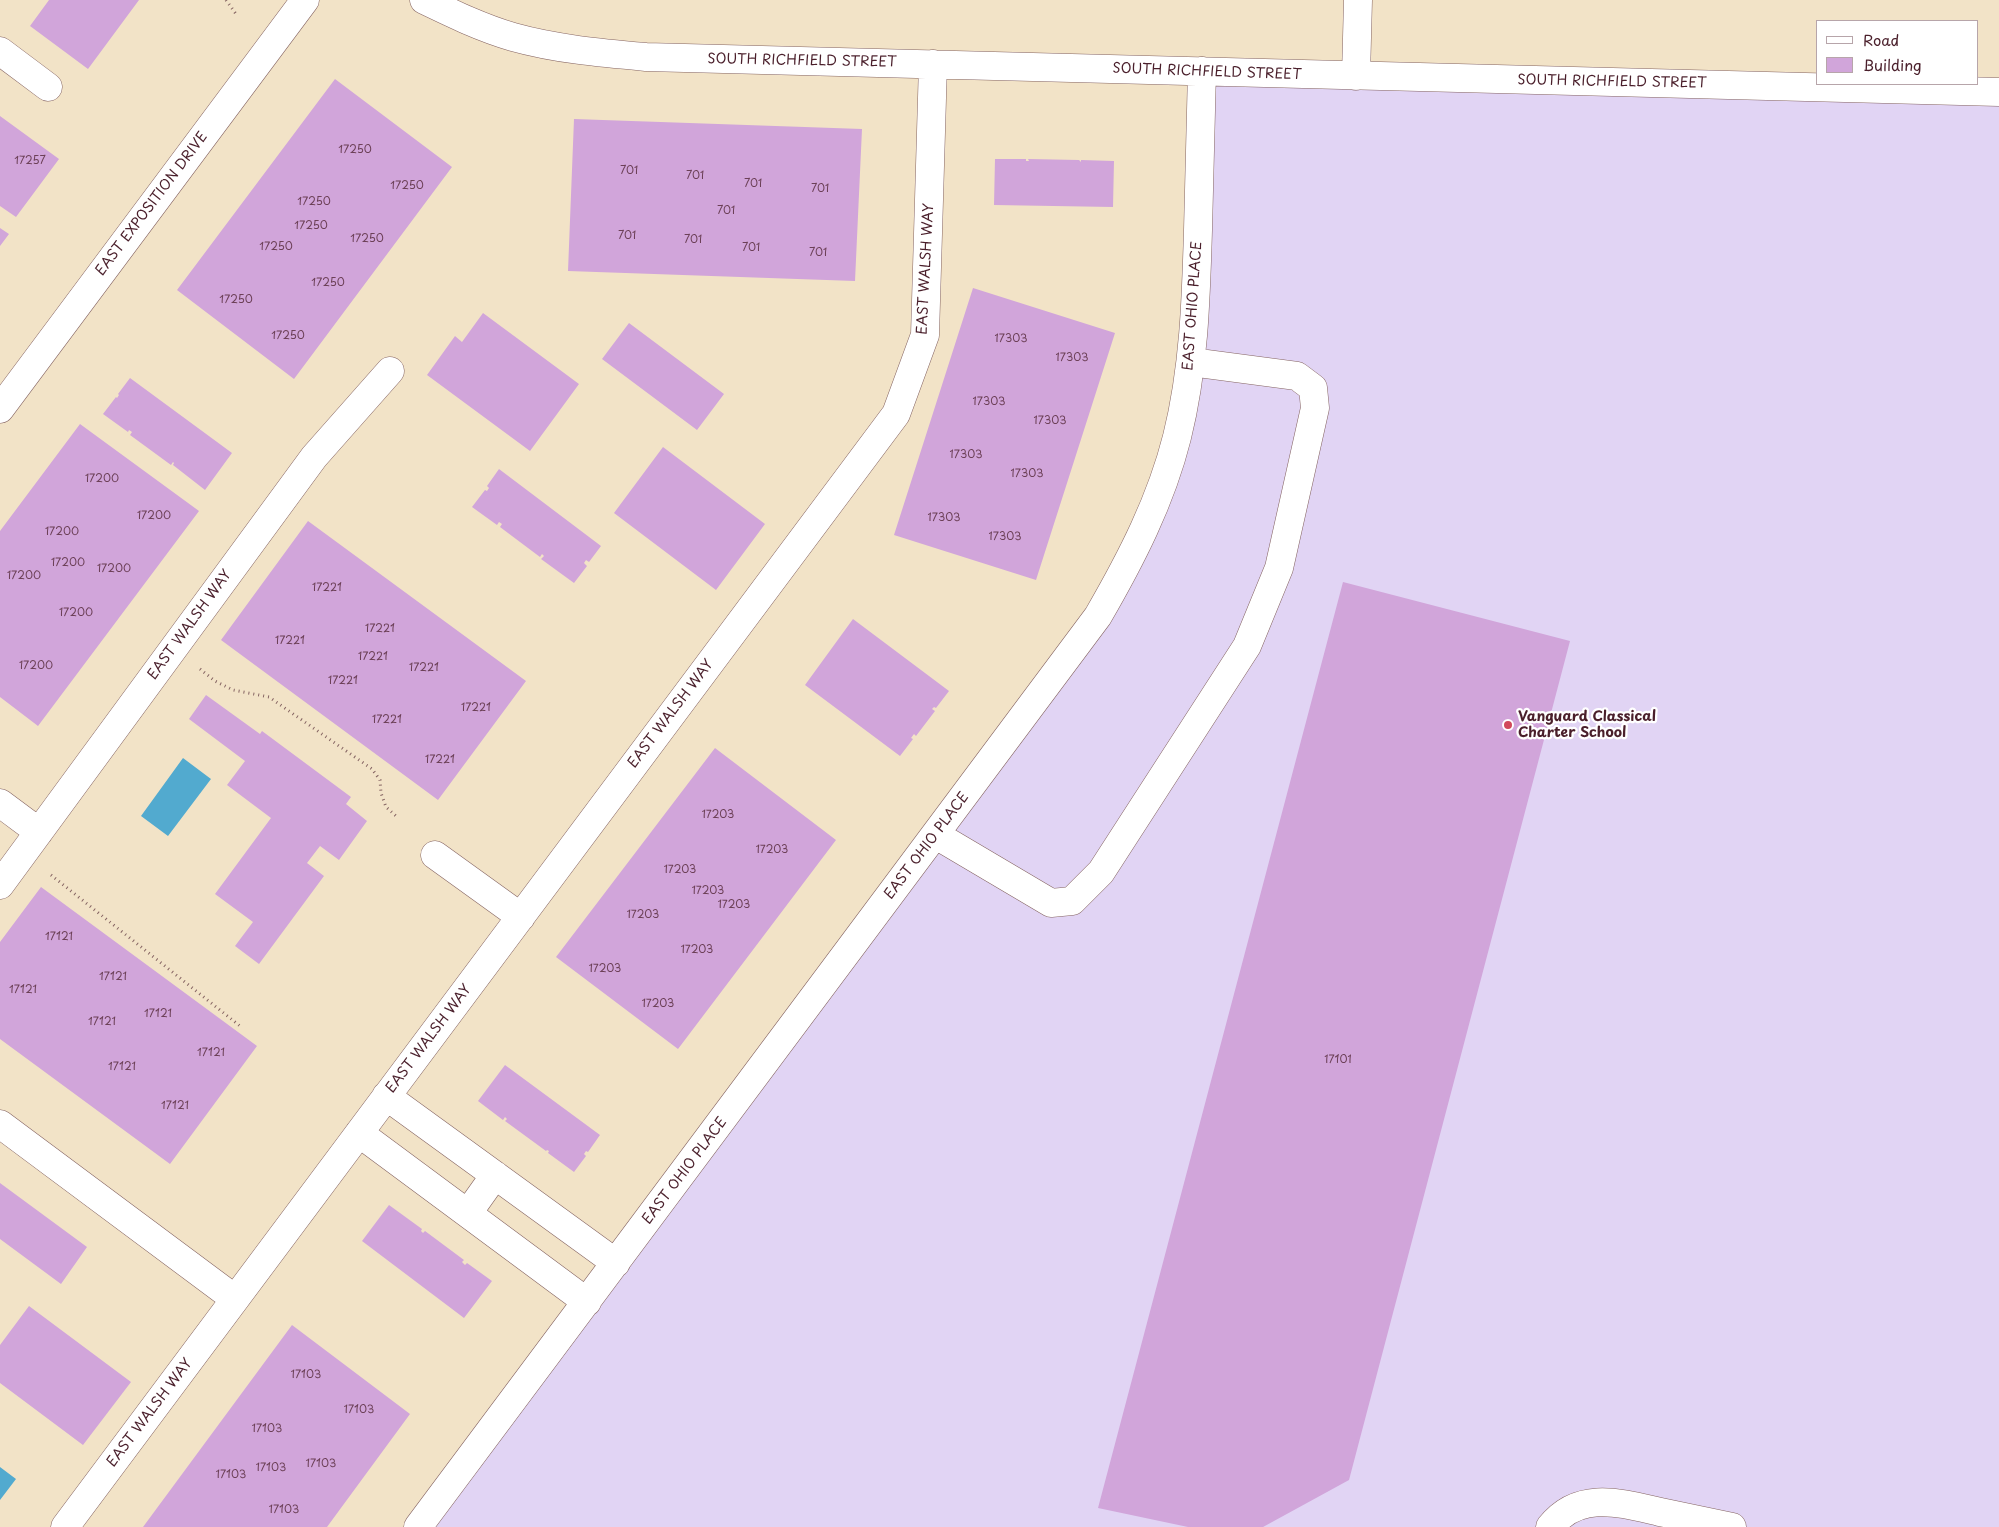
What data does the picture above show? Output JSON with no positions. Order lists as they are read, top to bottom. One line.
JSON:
{"streets":{"street":["SOUTH RICHFIELD STREET","EAST EXPOSITION DRIVE","EAST WALSH WAY","EAST OHIO PLACE"]},"crossings":[["SOUTH RICHFIELD STREET","EAST WALSH WAY"],["SOUTH RICHFIELD STREET","EAST OHIO PLACE"]],"places":["Vanguard Classical Charter School"],"house_numbers":["17250","17257","701","701","701","17250","701","17250","701","17250","701","17250","701","17250","701","701","17250","17250","17250","17303","17303","17303","17303","17303","17303","17200","17200","17303","17200","17303","17200","17200","17200","17221","17200","17221","17221","17221","17200","17221","17221","17221","17221","17221","17203","17203","17203","17203","17203","17203","17121","17203","17203","17121","17121","17203","17121","17121","17121","17101","17121","17121","17103","17103","17103","17103","17103","17103","17103"],"legend":["Road","Building"]}
